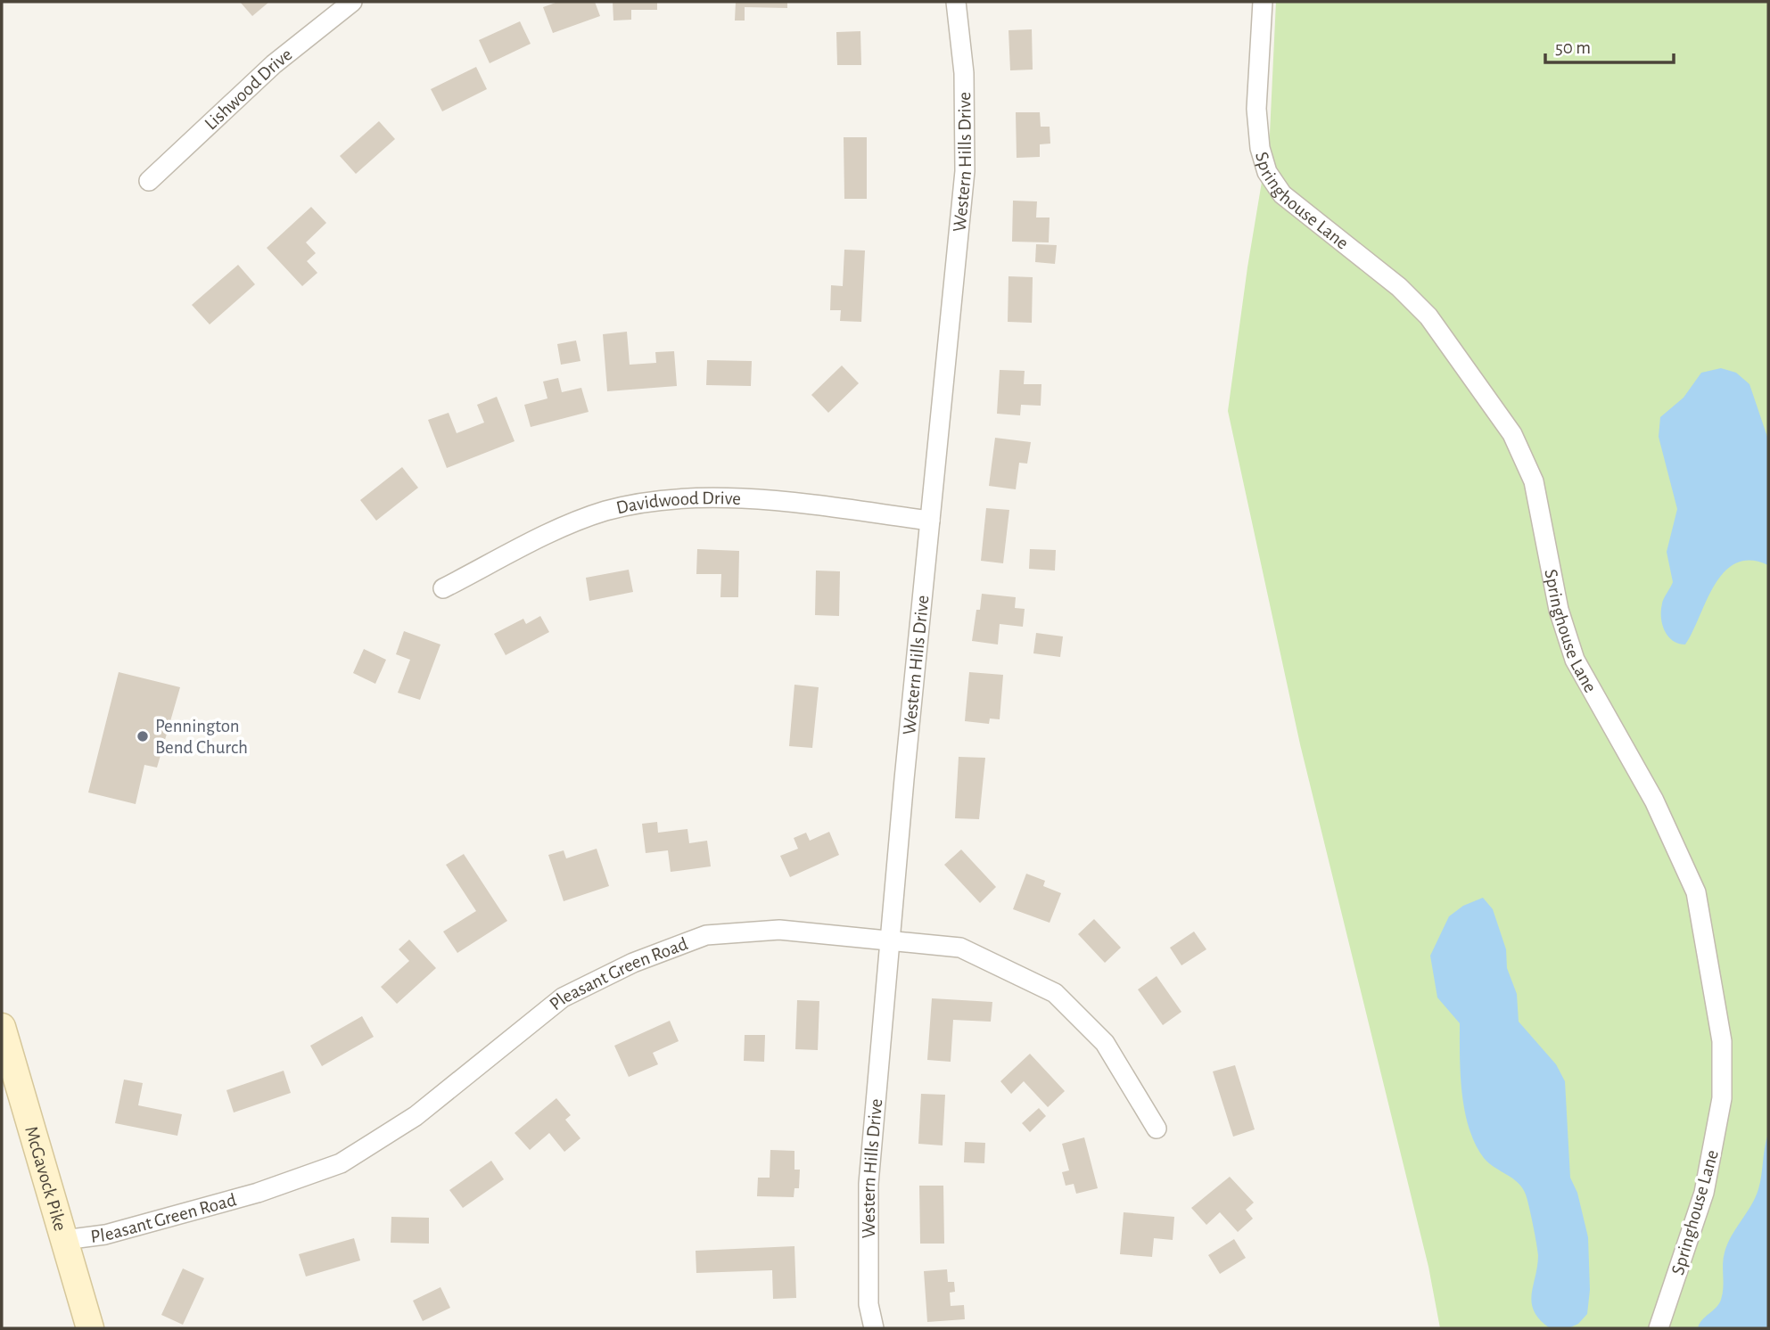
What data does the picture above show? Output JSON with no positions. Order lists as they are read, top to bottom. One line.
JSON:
{"streets":{"main road":["McGavock Pike"],"street":["Lishwood Drive","Western Hills Drive","Springhouse Lane","Davidwood Drive","Pleasant Green Road"]},"crossings":[["Western Hills Drive","Davidwood Drive"],["Western Hills Drive","Pleasant Green Road"],["Pleasant Green Road","McGavock Pike"]],"places":["Pennington Bend Church"],"scale_bar":"50 m"}
